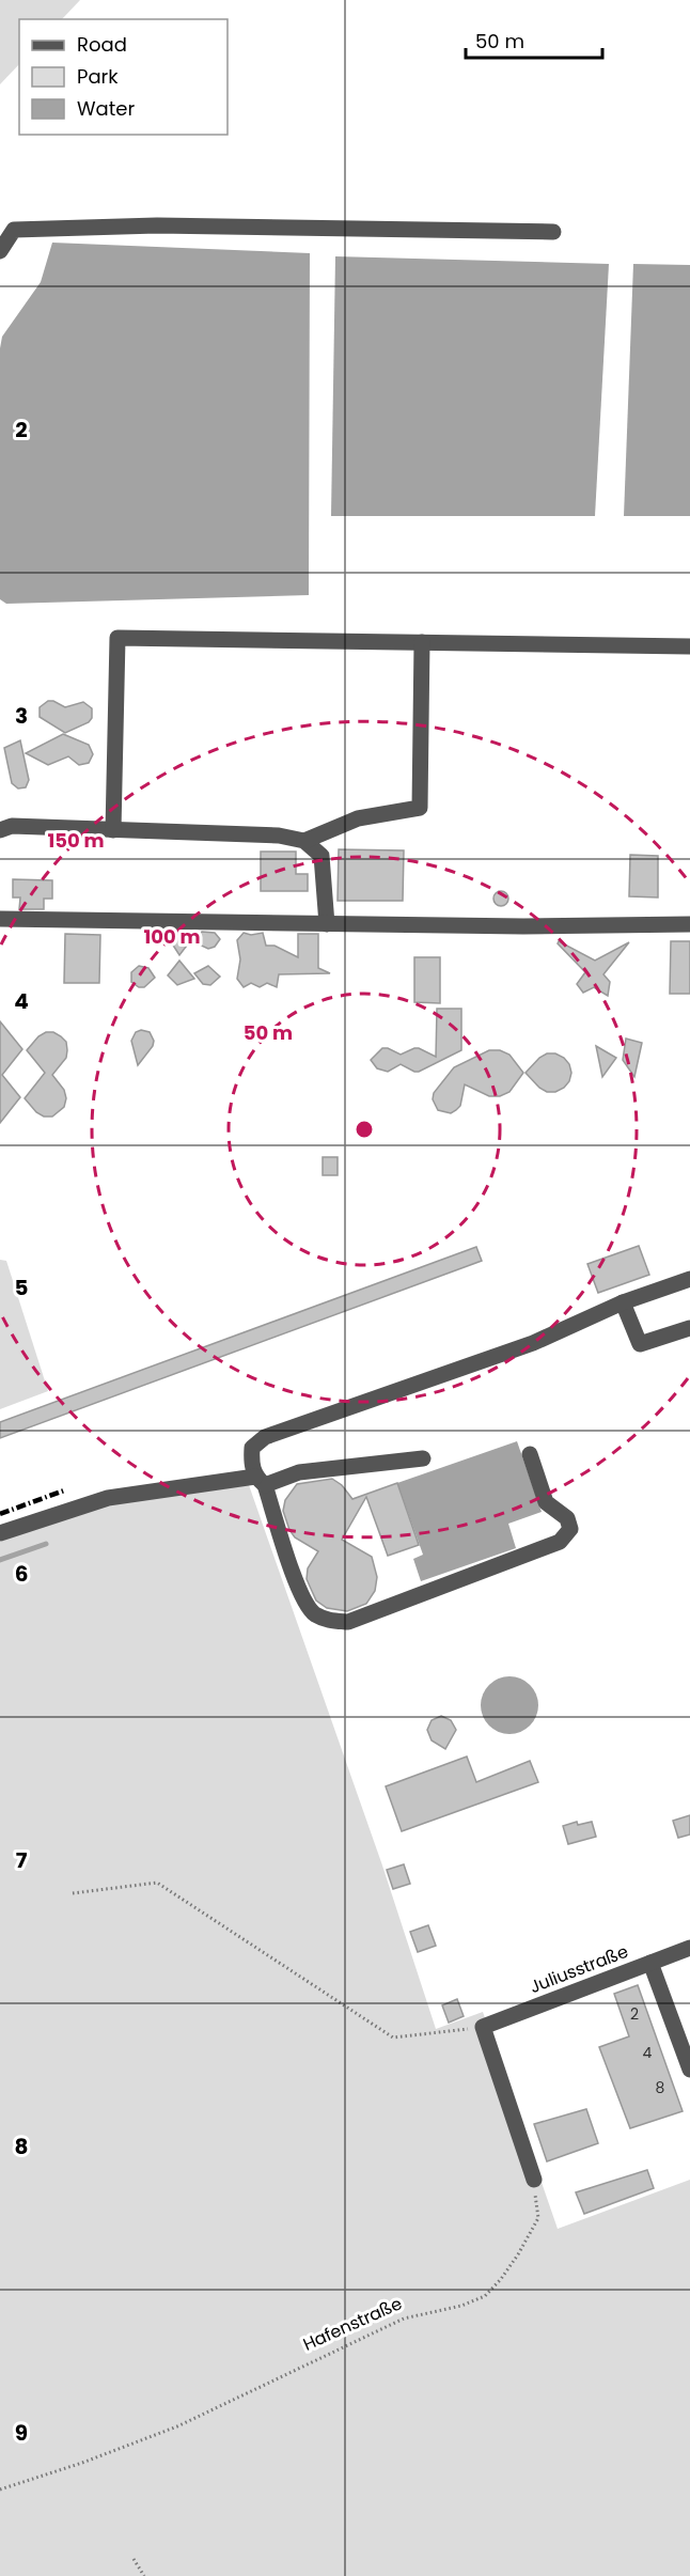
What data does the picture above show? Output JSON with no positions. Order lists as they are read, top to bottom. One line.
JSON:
{"streets":{"street":["Juliusstraße"],"path":["Hafenstraße"]},"house_numbers":["2","4","8"],"legend":["Road","Park","Water"],"scale_bar":"50 m","grid":{"rows":["2","3","4","5","6","7","8","9"]},"rings":["150 m","100 m","50 m"]}
